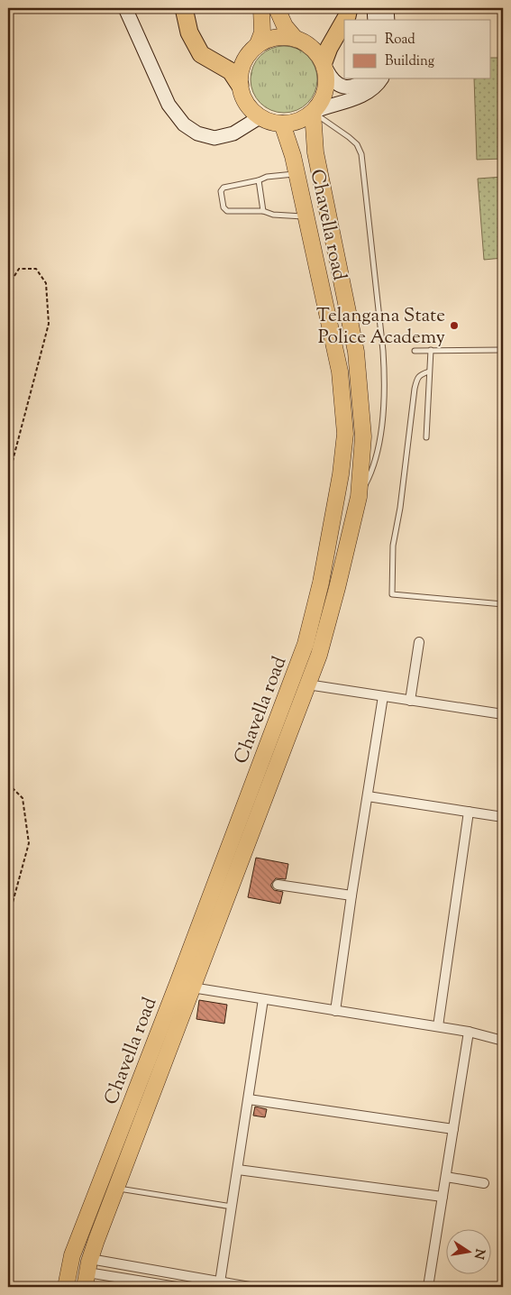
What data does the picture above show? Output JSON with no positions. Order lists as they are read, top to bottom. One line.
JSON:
{"streets":{"highway":["Chavella road"]},"places":["Telangana State Police Academy"],"legend":["Road","Building"],"north":"right"}
